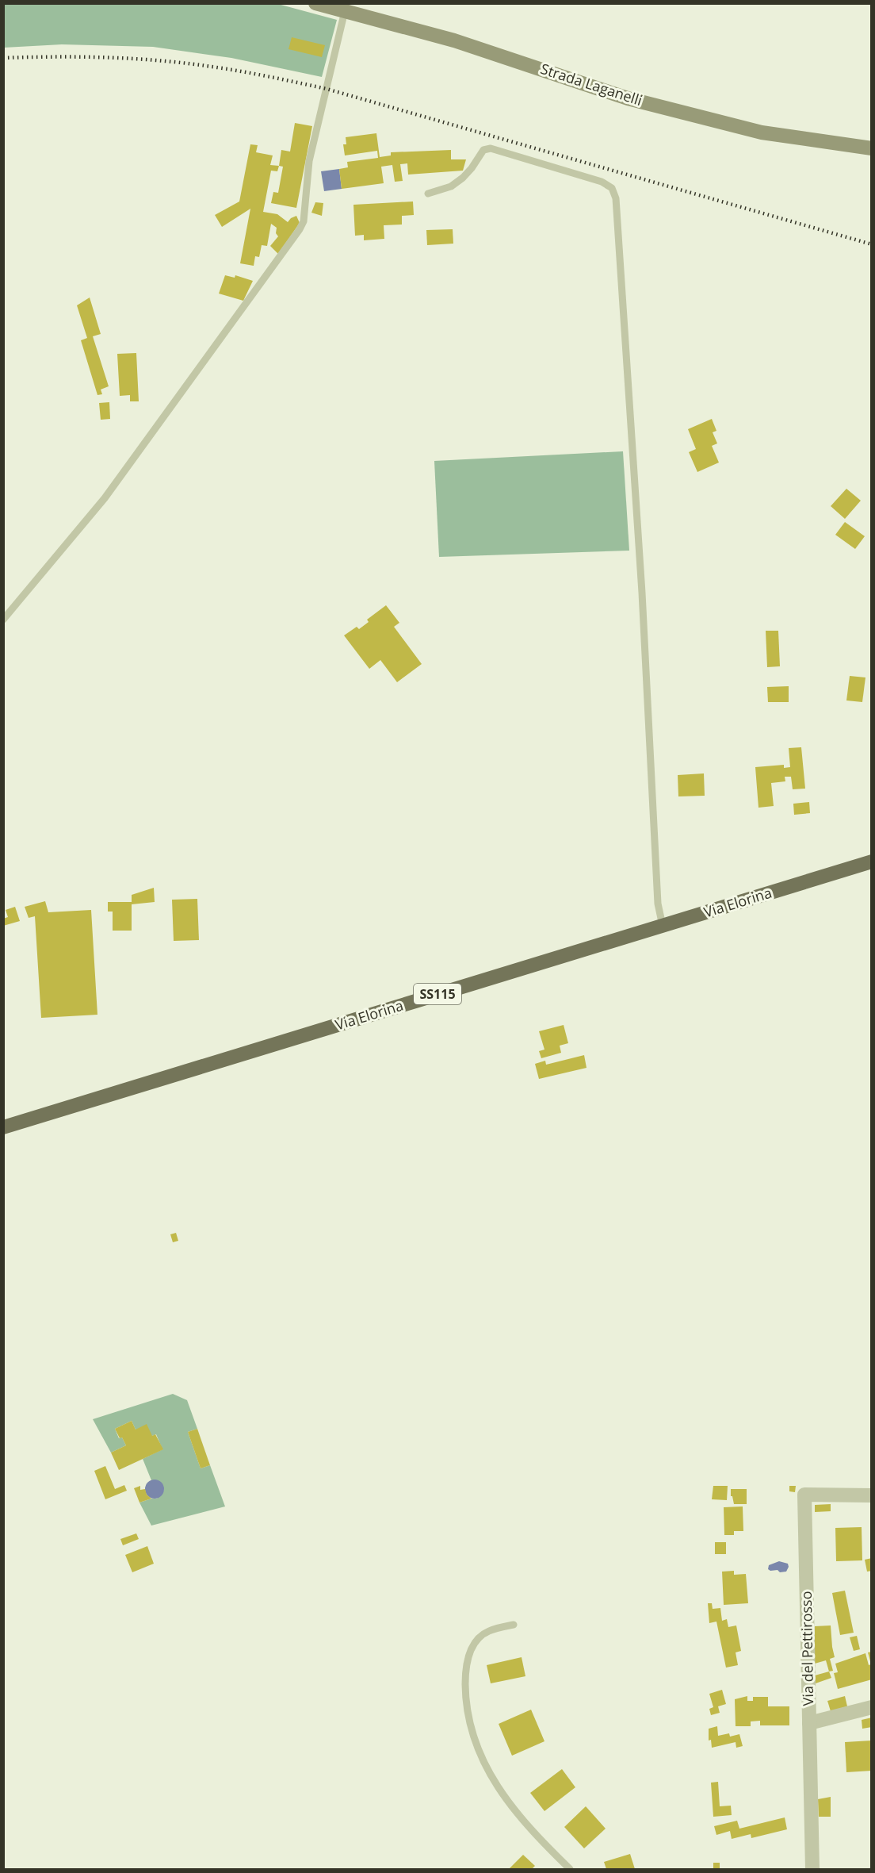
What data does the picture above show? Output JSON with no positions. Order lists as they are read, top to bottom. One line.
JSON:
{"streets":{"main road":["Via Elorina","SS115"],"street":["Strada Laganelli","Via del Pettirosso"]}}
